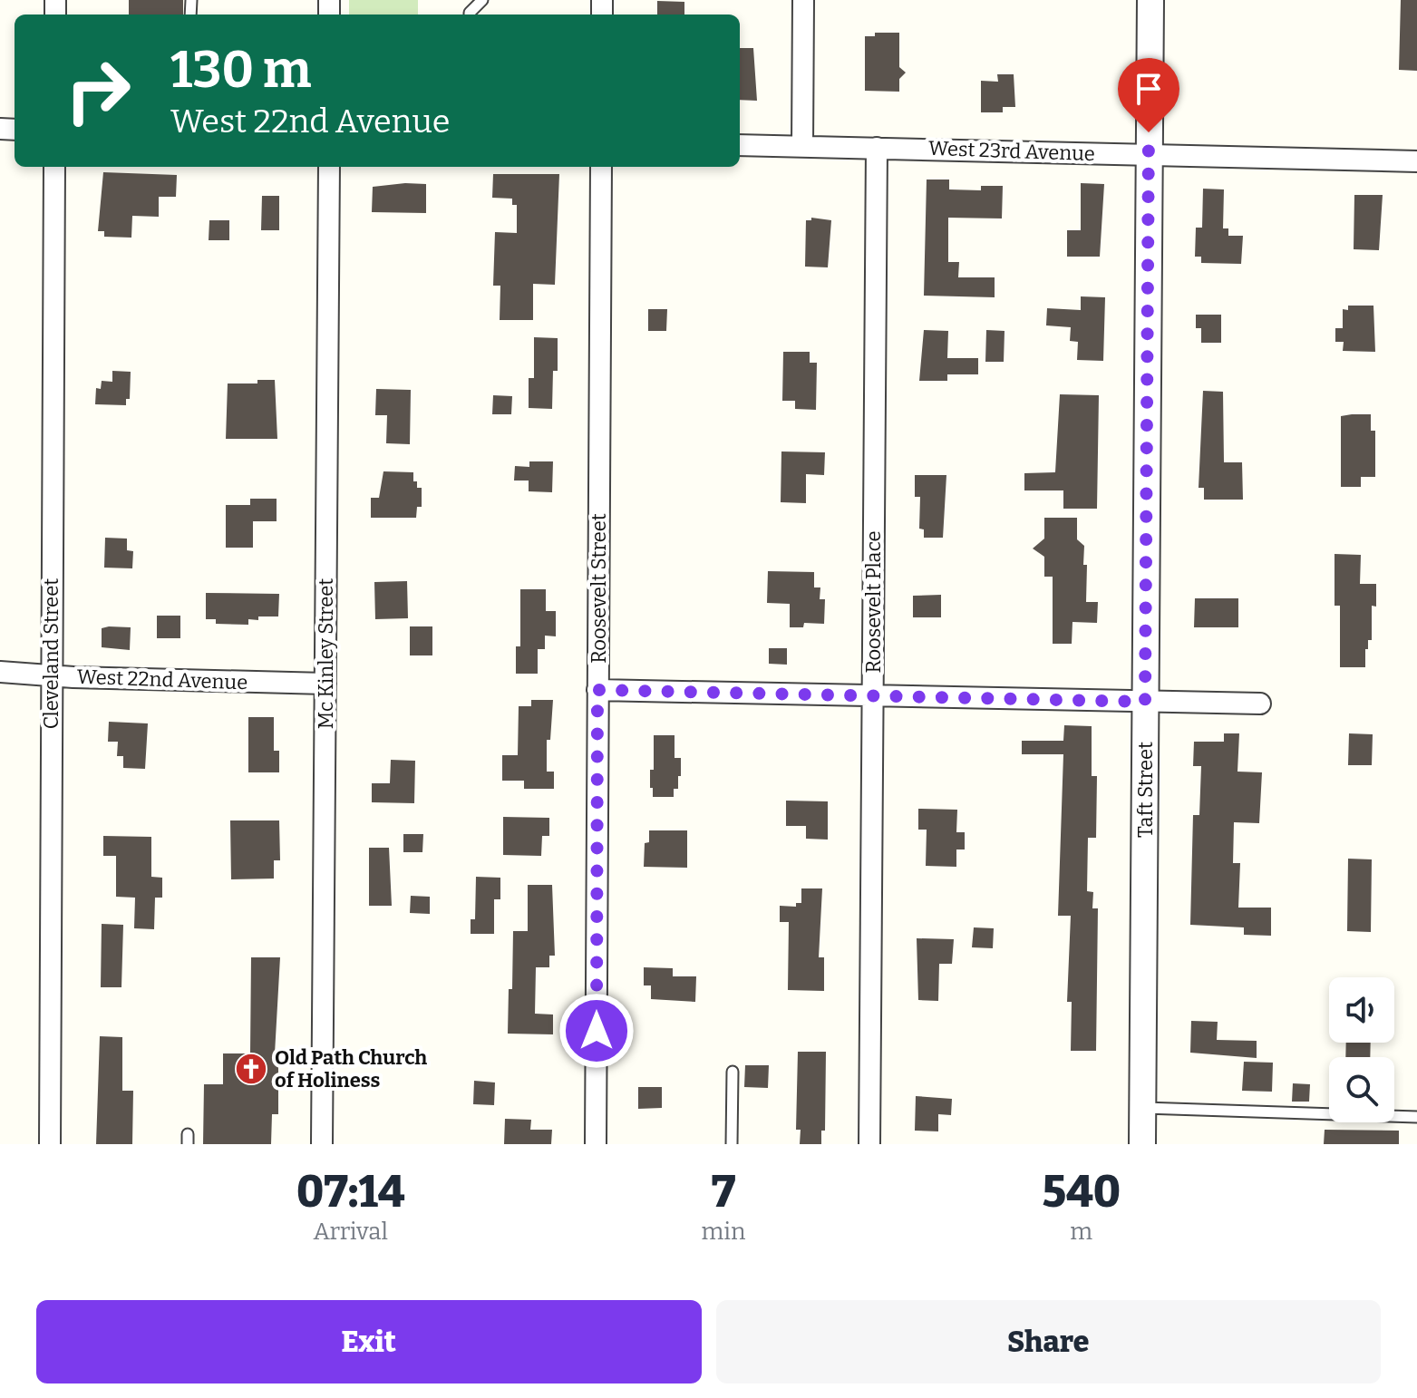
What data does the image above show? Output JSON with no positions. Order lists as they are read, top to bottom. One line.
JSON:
{"streets":{"street":["West 23rd Avenue","Roosevelt Street","Roosevelt Place","Cleveland Street","Mc Kinley Street","West 22nd Avenue","Taft Street"]},"crossings":[["West 23rd Avenue","Roosevelt Place"],["West 23rd Avenue","Taft Street"],["Cleveland Street","West 22nd Avenue"],["Mc Kinley Street","West 22nd Avenue"]],"places":{"church":["Old Path Church of Holiness"]},"page":{"turn":["130 m","West 22nd Avenue"],"eta":["07:14","Arrival","7","min","540","m"],"buttons":["Exit","Share"]}}
